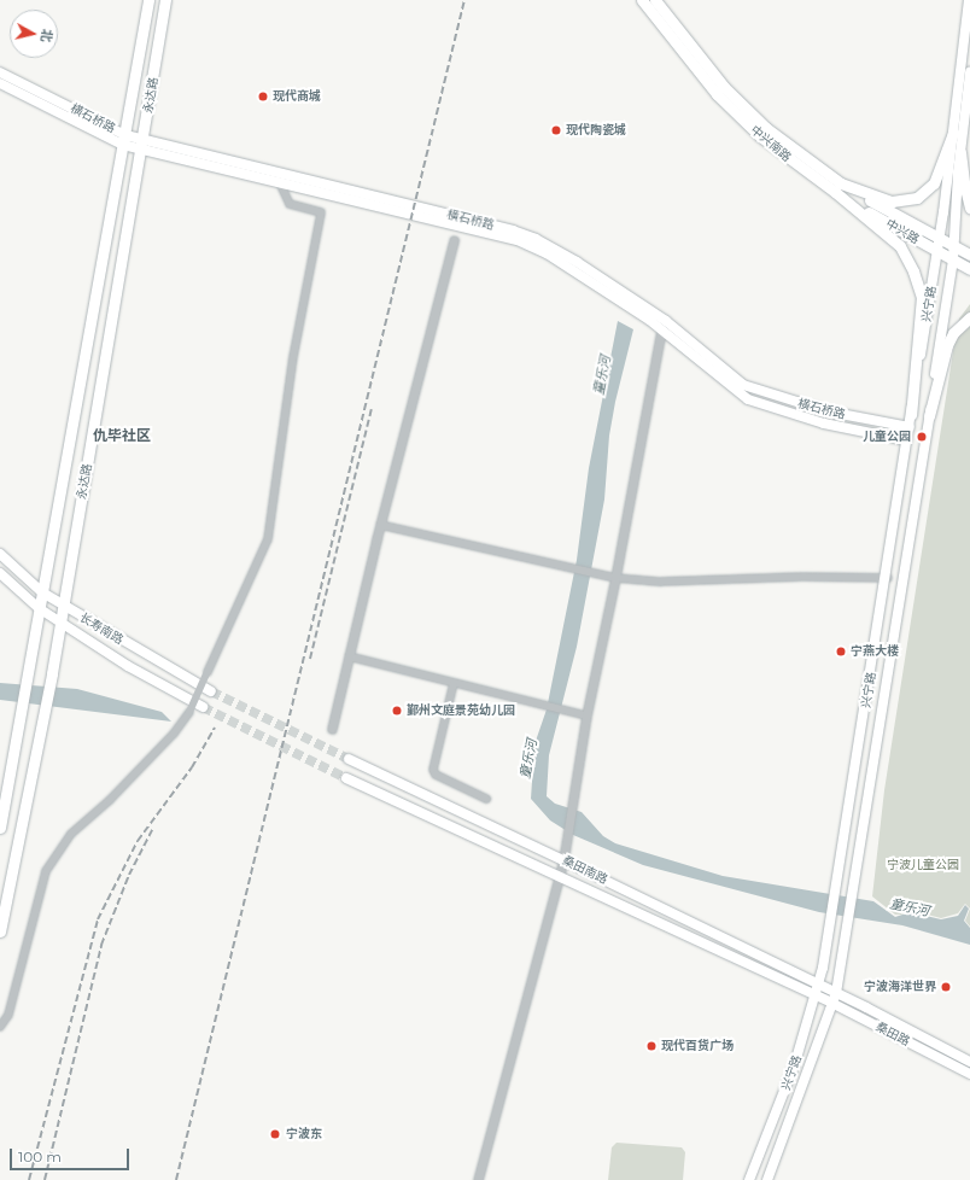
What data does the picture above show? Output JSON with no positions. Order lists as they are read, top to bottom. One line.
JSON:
{"streets":{"main road":["永达路","横石桥路","中兴南路","中兴路","兴宁路","长寿南路","桑田南路","桑田路"]},"crossings":[["永达路","横石桥路"],["永达路","长寿南路"],["横石桥路","兴宁路"],["中兴南路","中兴路"],["中兴南路","兴宁路"],["中兴路","兴宁路"],["兴宁路","桑田南路"],["兴宁路","桑田路"],["桑田南路","桑田路"]],"districts":["仇毕社区"],"water":["童乐河"],"parks":["宁波儿童公园"],"places":["现代商城","现代陶瓷城","儿童公园","宁燕大楼","鄞州文庭景苑幼儿园","宁波海洋世界","现代百货广场","宁波东"],"scale_bar":"100 m","north":"right"}
